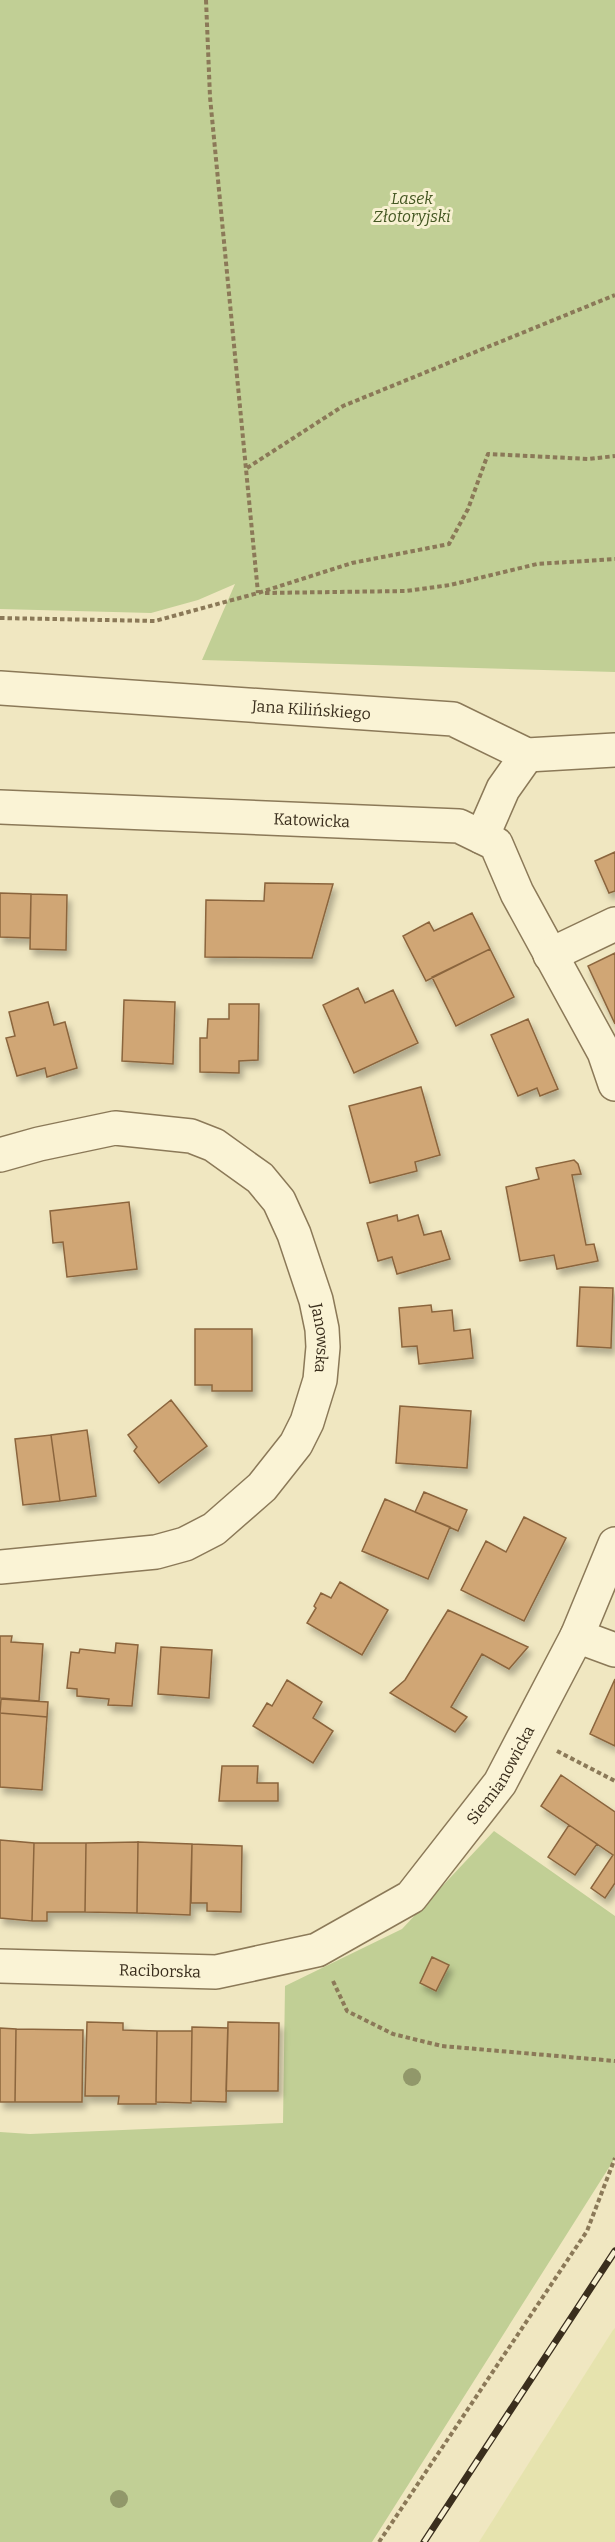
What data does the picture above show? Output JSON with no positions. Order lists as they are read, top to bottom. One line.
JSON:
{"streets":{"street":["Jana Kilińskiego","Katowicka","Janowska","Siemianowicka","Raciborska"]},"crossings":[["Siemianowicka","Raciborska"]],"parks":["Lasek Złotoryjski"]}
